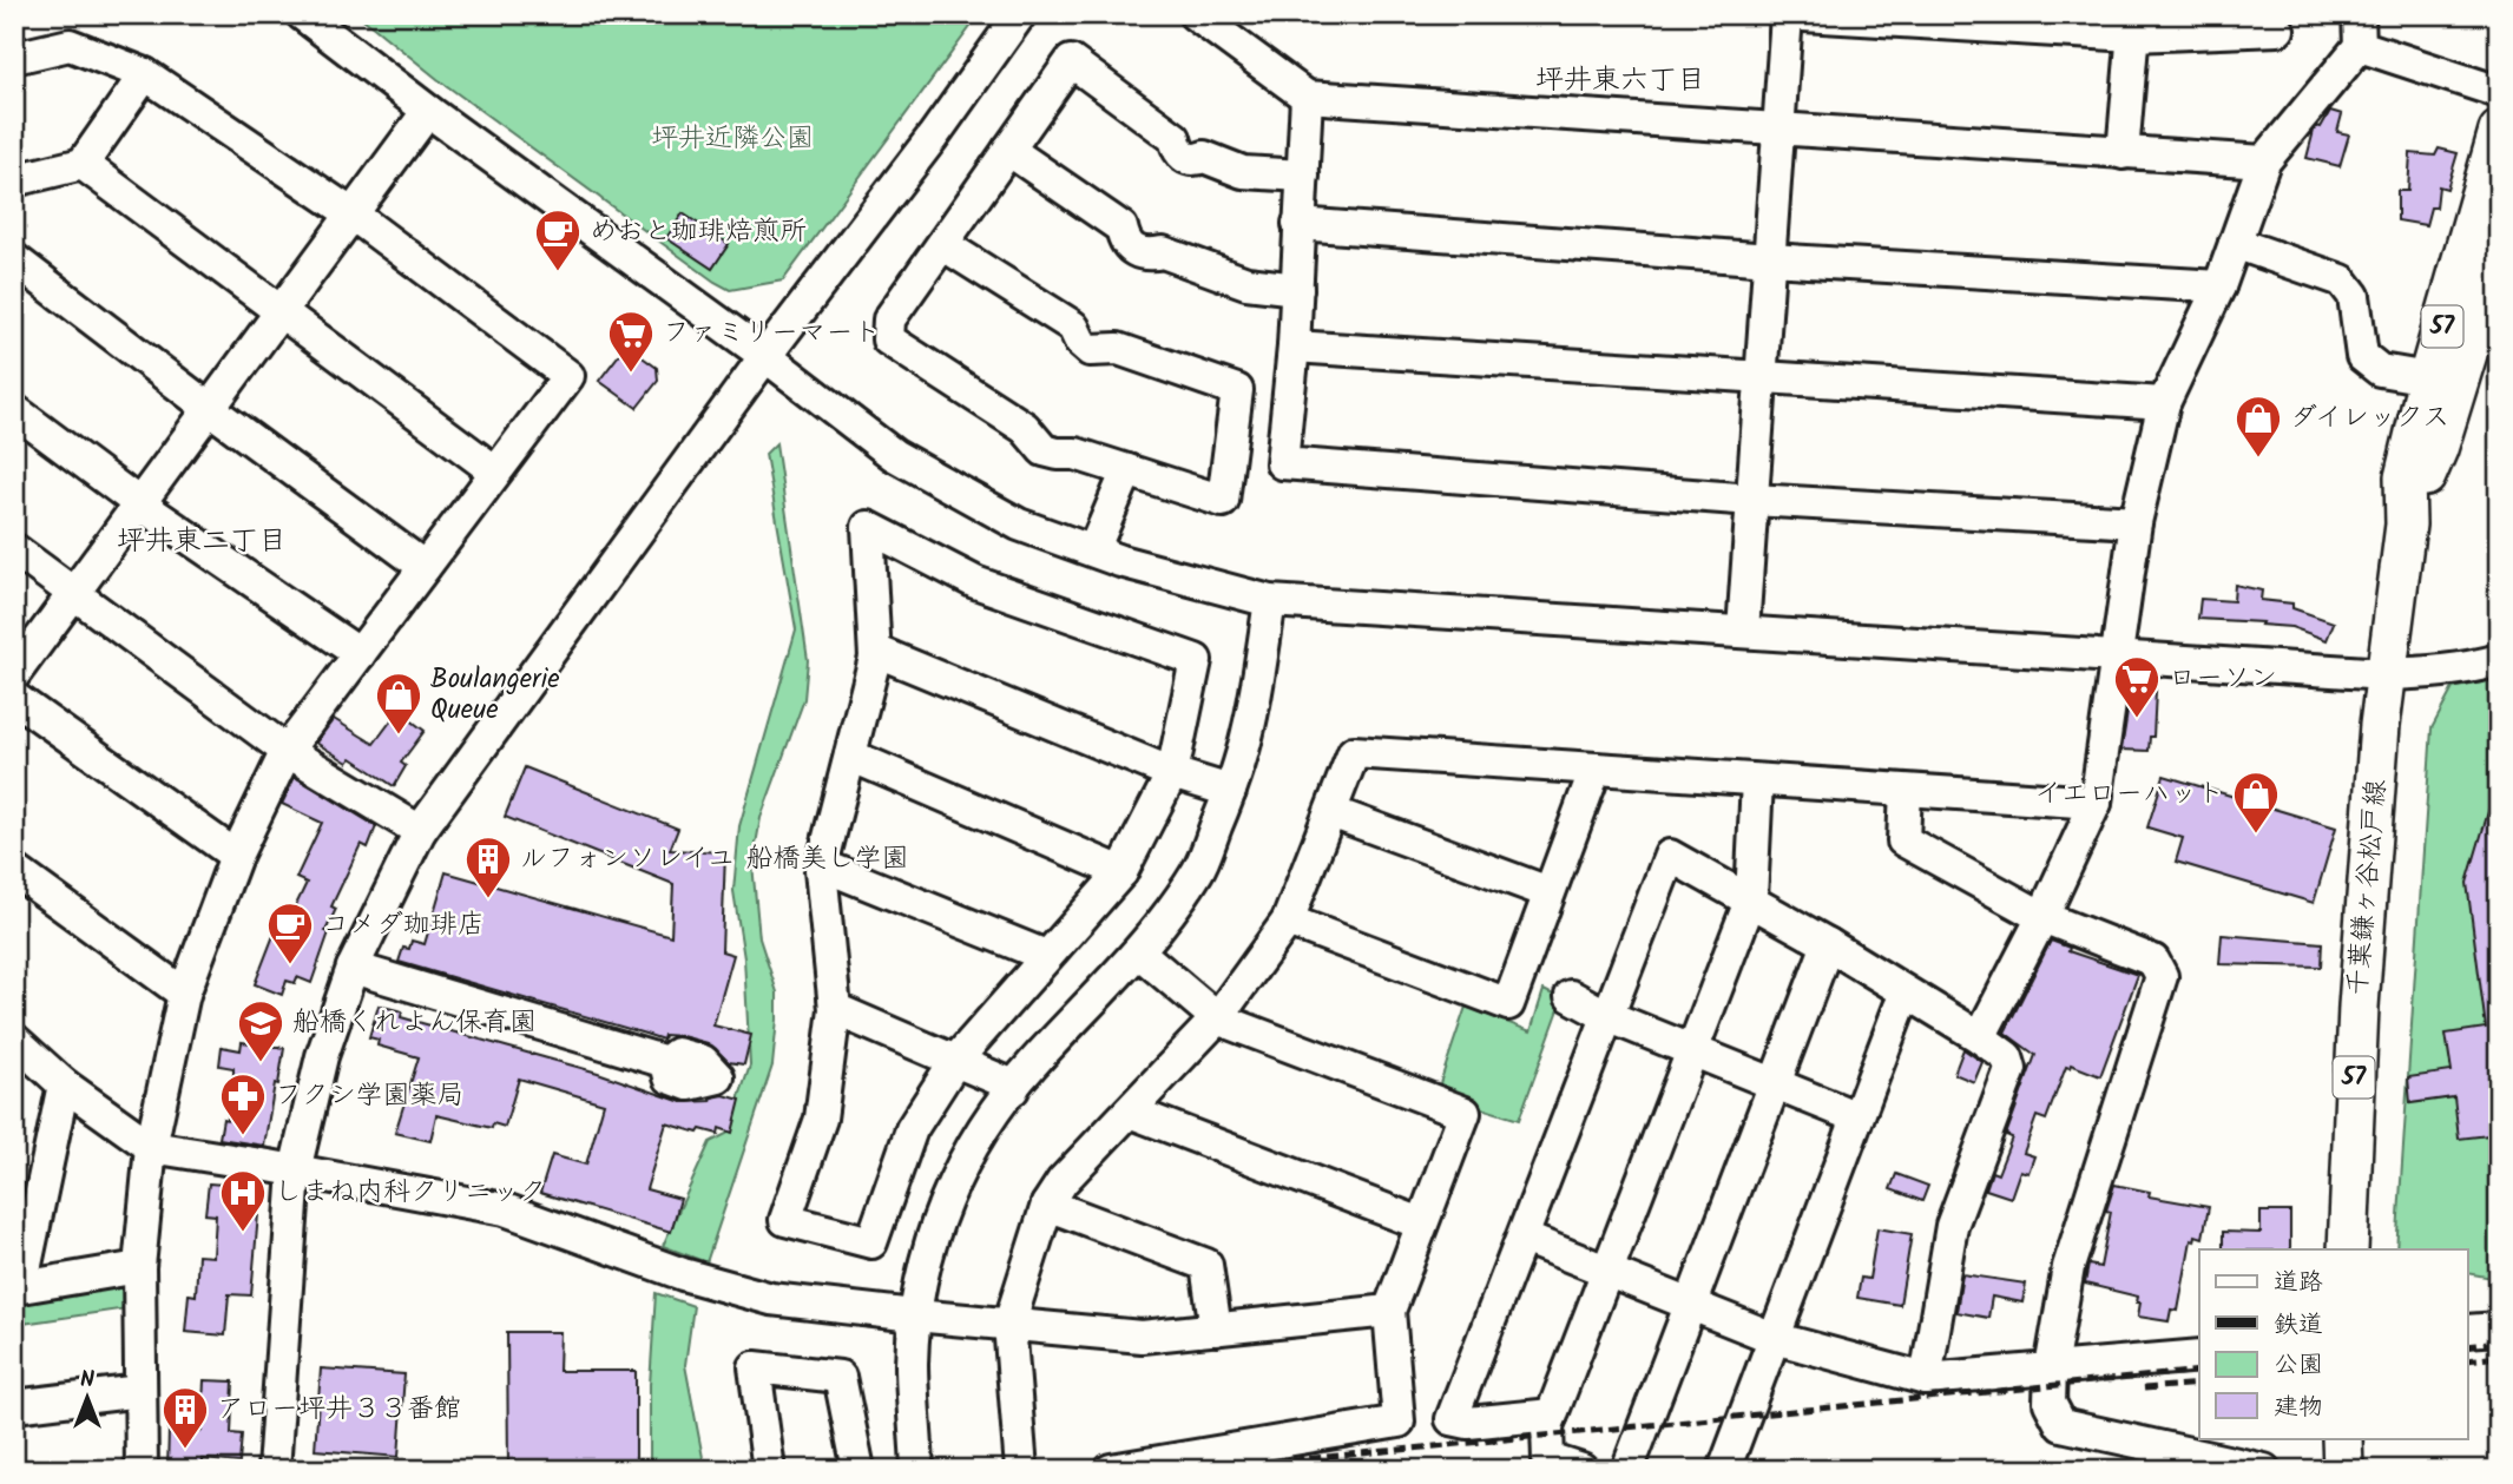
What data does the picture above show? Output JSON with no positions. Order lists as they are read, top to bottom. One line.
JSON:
{"streets":{"main road":["57","千葉鎌ヶ谷松戸線"]},"districts":["坪井東六丁目","坪井東二丁目"],"parks":["坪井近隣公園"],"places":{"cafe":["めおと珈琲焙煎所","コメダ珈琲店"],"supermarket":["ファミリーマート","ローソン"],"shop":["ダイレックス","Boulangerie Queue","イエローハット"],"building":["ルフォンソレイユ 船橋美し学園","アロー坪井３３番館"],"school or university":["船橋くれよん保育園"],"pharmacy":["フクシ学園薬局"],"hospital":["しまね内科クリニック"]},"legend":["道路","鉄道","公園","建物"],"north":"top"}
